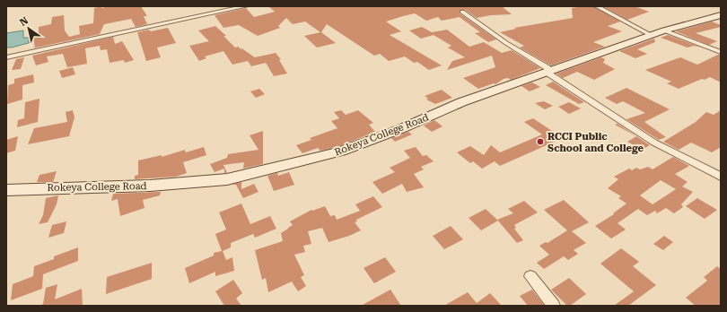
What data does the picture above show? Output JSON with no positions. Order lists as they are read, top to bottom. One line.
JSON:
{"streets":{"street":["Rokeya College Road"]},"places":["RCCI Public School and College"],"north":"top left"}
